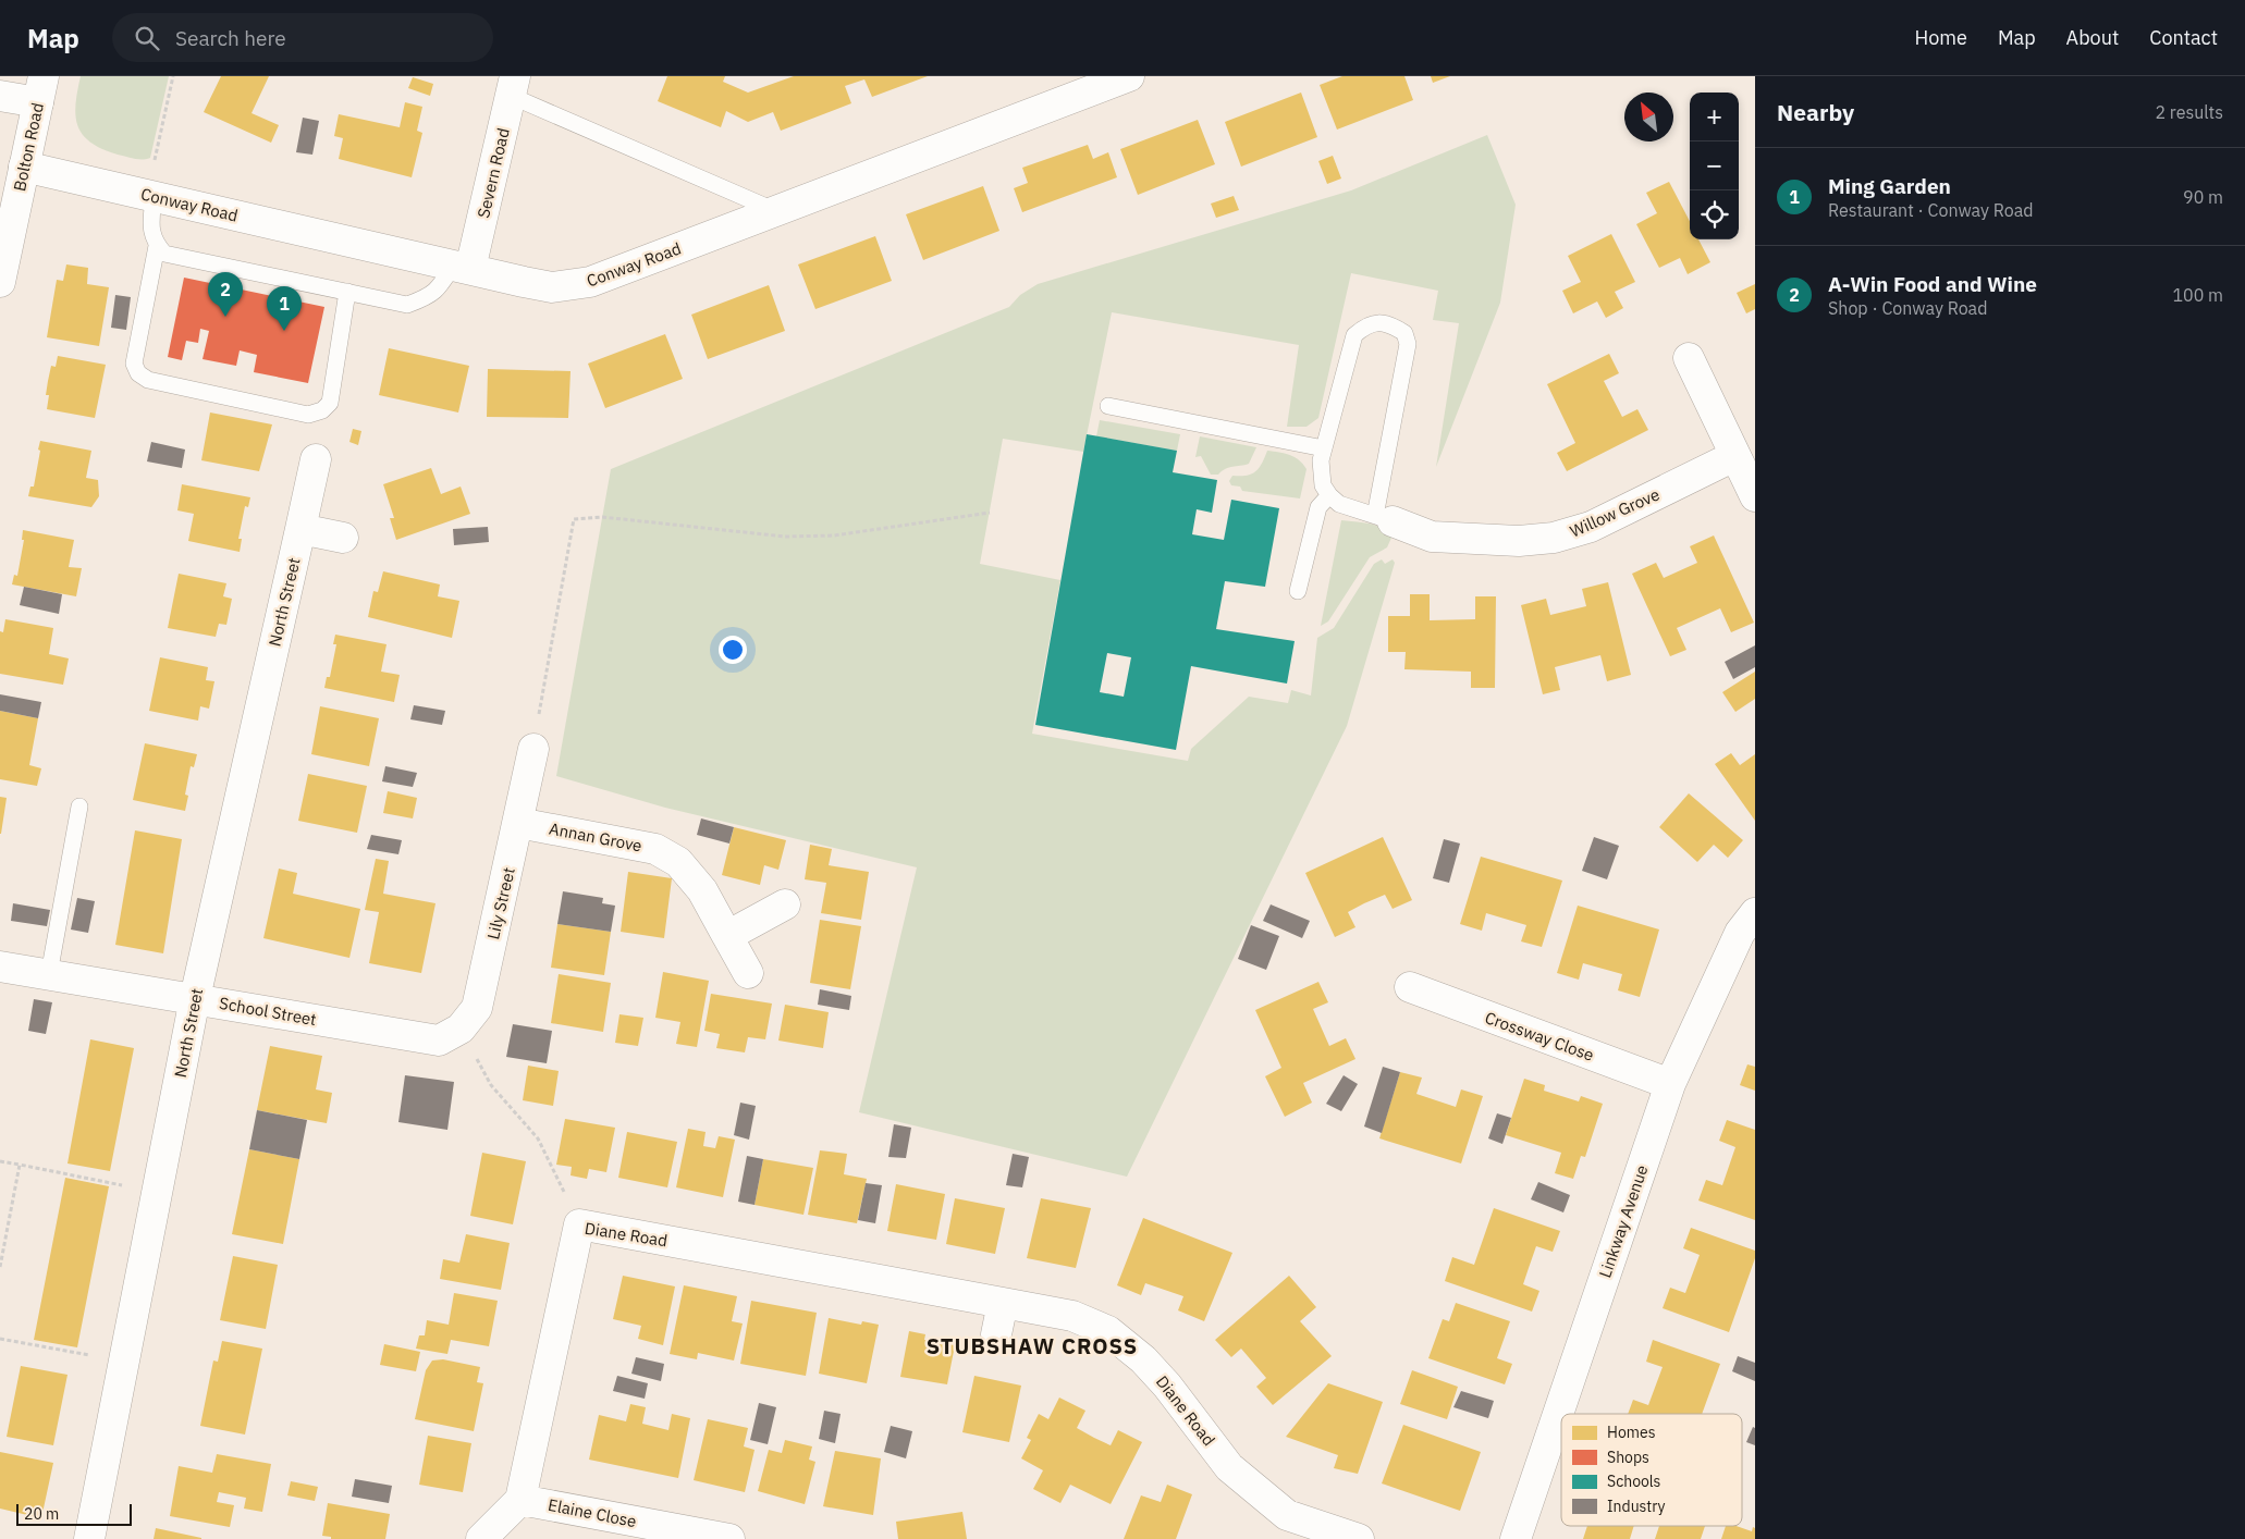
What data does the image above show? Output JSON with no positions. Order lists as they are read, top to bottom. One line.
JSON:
{"streets":{"street":["Bolton Road","Severn Road","Conway Road","Willow Grove","North Street","Annan Grove","Lily Street","School Street","Crossway Close","Linkway Avenue","Diane Road","Elaine Close"]},"crossings":[["Bolton Road","Conway Road"],["Severn Road","Conway Road"],["North Street","School Street"],["Annan Grove","Lily Street"],["Lily Street","School Street"],["Crossway Close","Linkway Avenue"],["Diane Road","Elaine Close"]],"districts":["STUBSHAW CROSS"],"legend":["Homes","Shops","Schools","Industry"],"scale_bar":"20 m","north":"top left","page":{"header":"Map","search":"Search here","nav":["Home","Map","About","Contact"],"heading":["Nearby","2 results"],"map_buttons":["+","−"],"list":[{"mark":"1","name":"Ming Garden","note":"Restaurant · Conway Road","value":"90 m"},{"mark":"2","name":"A-Win Food and Wine","note":"Shop · Conway Road","value":"100 m"}],"pins":["2","1"],"scale":"20 m"}}
